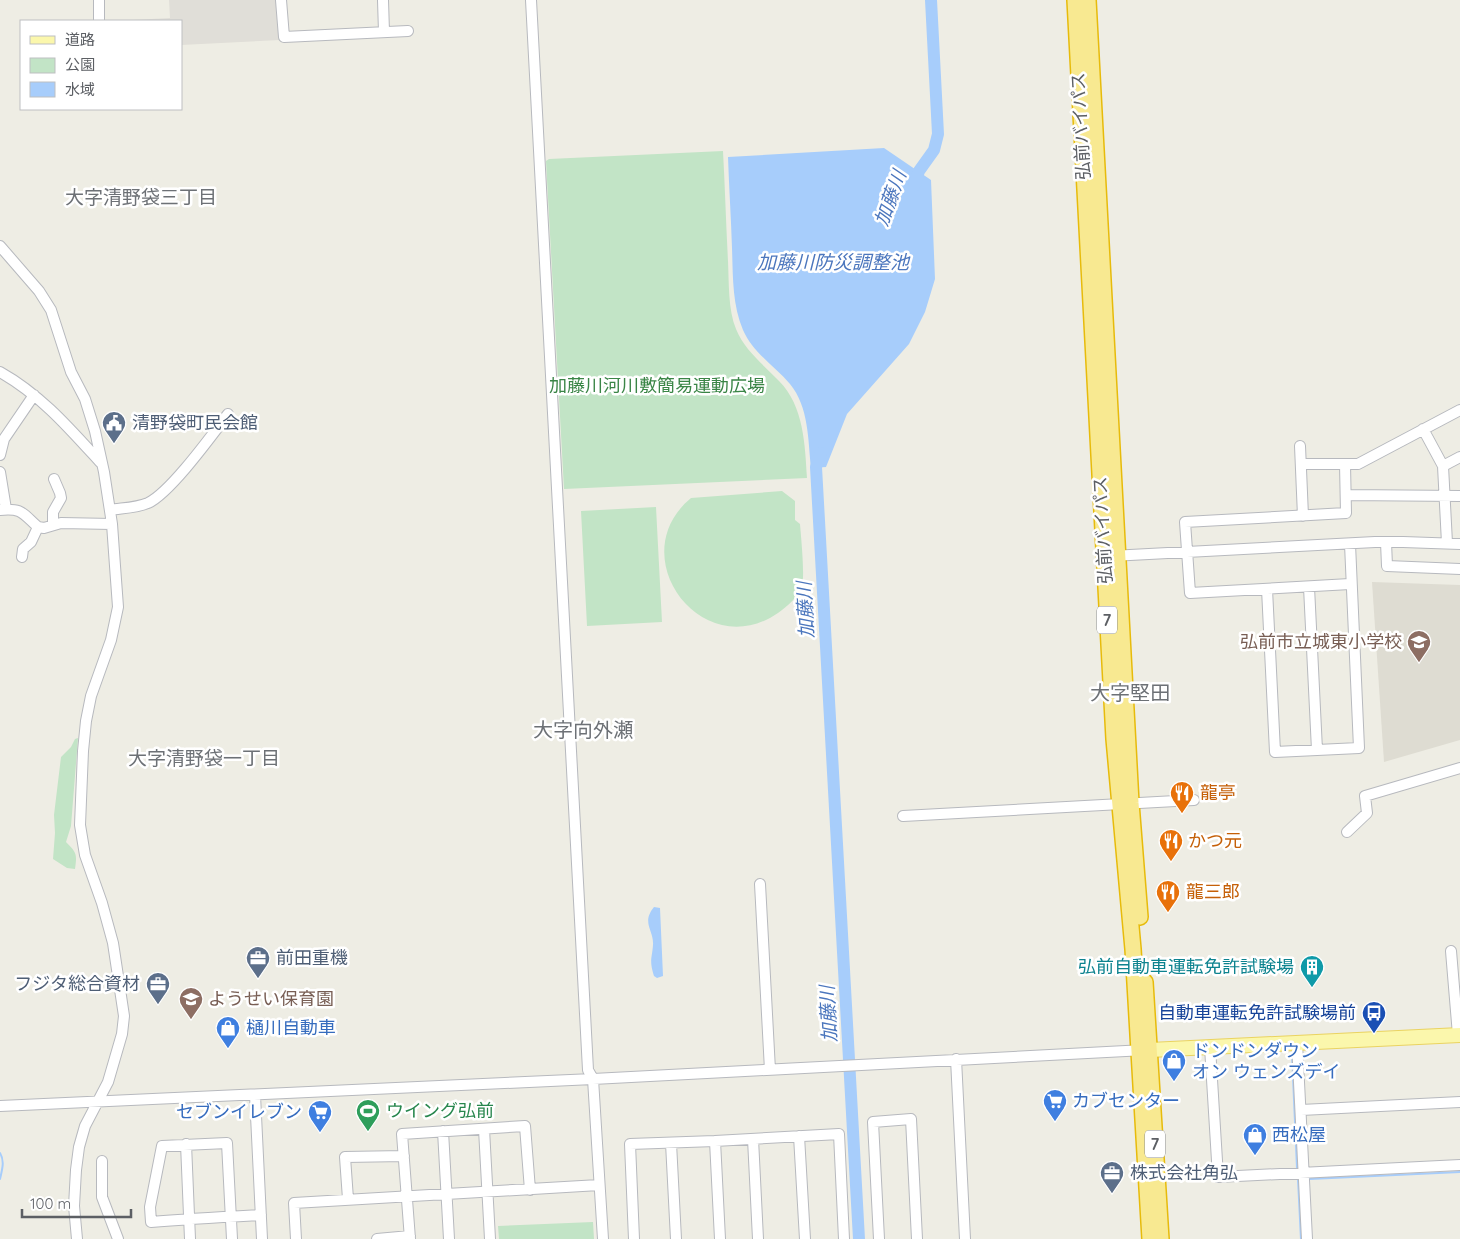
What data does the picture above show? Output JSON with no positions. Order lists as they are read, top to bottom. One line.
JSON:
{"streets":{"highway":["弘前バイパス","7"]},"districts":["大字清野袋三丁目","大字堅田","大字向外瀬","大字清野袋一丁目"],"water":["加藤川","加藤川防災調整池"],"parks":["加藤川河川敷簡易運動広場"],"places":{"public building":["清野袋町民会館"],"school or university":["弘前市立城東小学校","ようせい保育園"],"restaurant":["龍亭","かつ元","龍三郎"],"office":["前田重機","フジタ総合資材","株式会社角弘"],"building":["弘前自動車運転免許試験場"],"bus stop":["自動車運転免許試験場前"],"shop":["樋川自動車","ドンドンダウン オン ウェンズデイ","西松屋"],"supermarket":["カブセンター","セブンイレブン"],"sports":["ウイング弘前"]},"legend":["道路","公園","水域"],"scale_bar":"100 m"}
